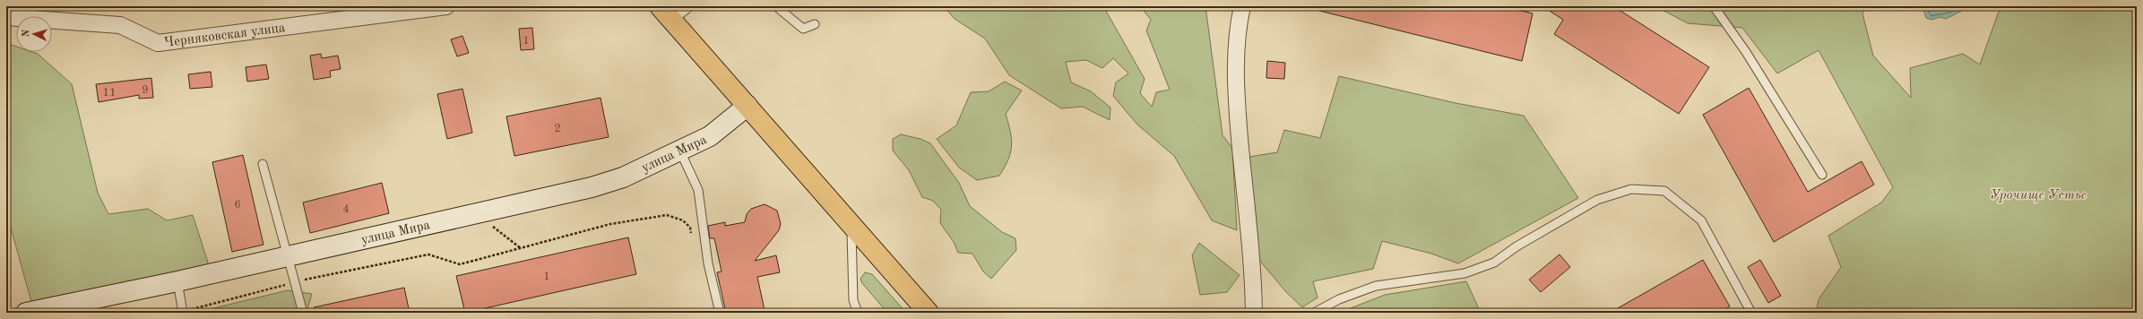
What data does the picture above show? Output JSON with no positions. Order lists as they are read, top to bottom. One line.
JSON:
{"streets":{"main road":["улица Мира"],"street":["Черняковская улица"]},"parks":["Урочище Устье"],"house_numbers":["1","9","11","2","6","4","1"],"north":"left"}
